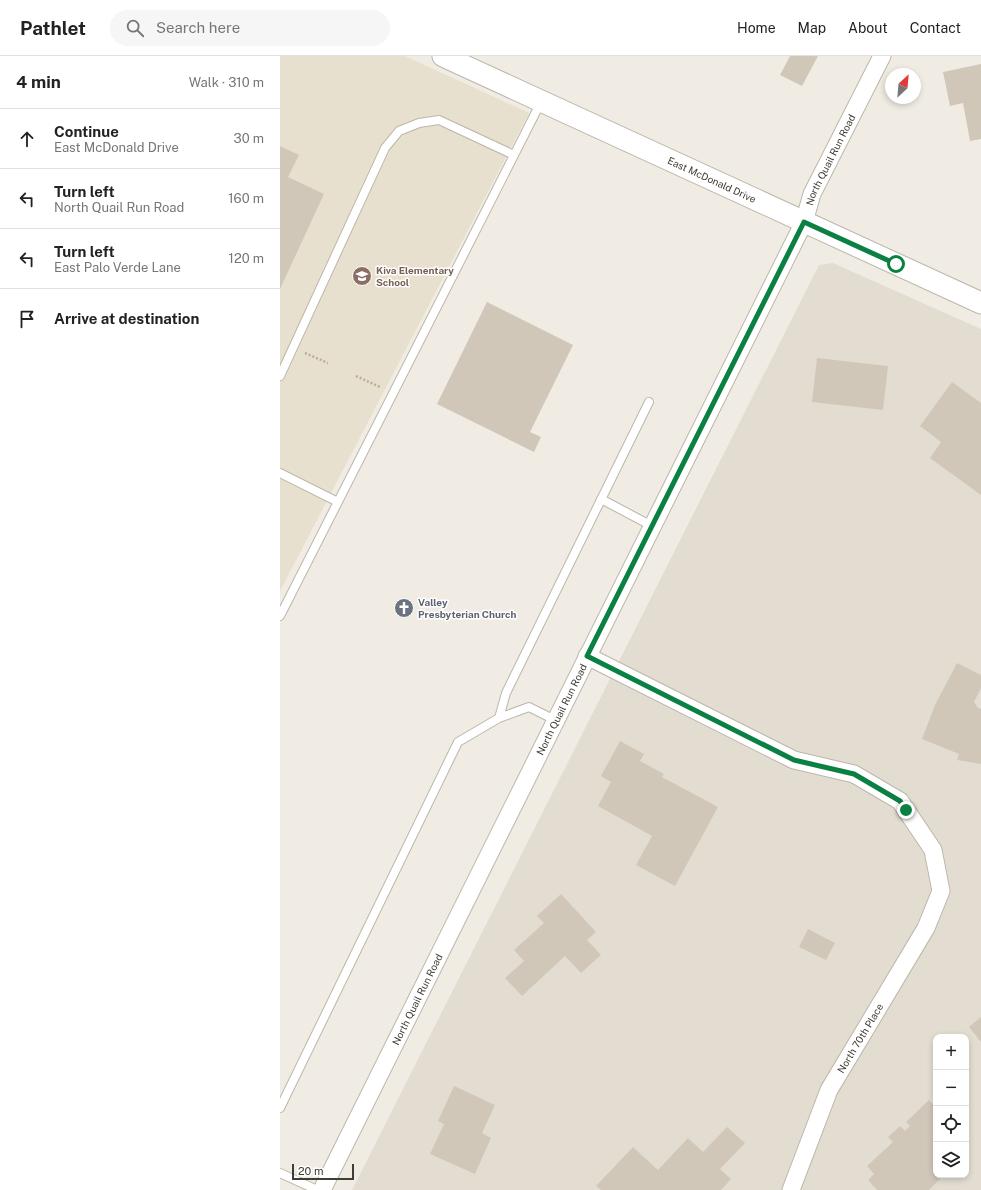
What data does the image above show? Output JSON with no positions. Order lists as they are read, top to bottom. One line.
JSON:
{"streets":{"street":["North Quail Run Road","East McDonald Drive","North 70th Place"]},"crossings":[["North Quail Run Road","East McDonald Drive"],["North Quail Run Road","North 70th Place"]],"places":{"school or university":["Kiva Elementary School"],"church":["Valley Presbyterian Church"]},"scale_bar":"20 m","north":"top right","page":{"header":"Pathlet","search":"Search here","nav":["Home","Map","About","Contact"],"heading":["4 min","Walk · 310 m"],"list":[["Continue","East McDonald Drive","30 m"],["Turn left","North Quail Run Road","160 m"],["Turn left","East Palo Verde Lane","120 m"],"Arrive at destination"],"map_buttons":["+","−"],"scale":"20 m"}}
